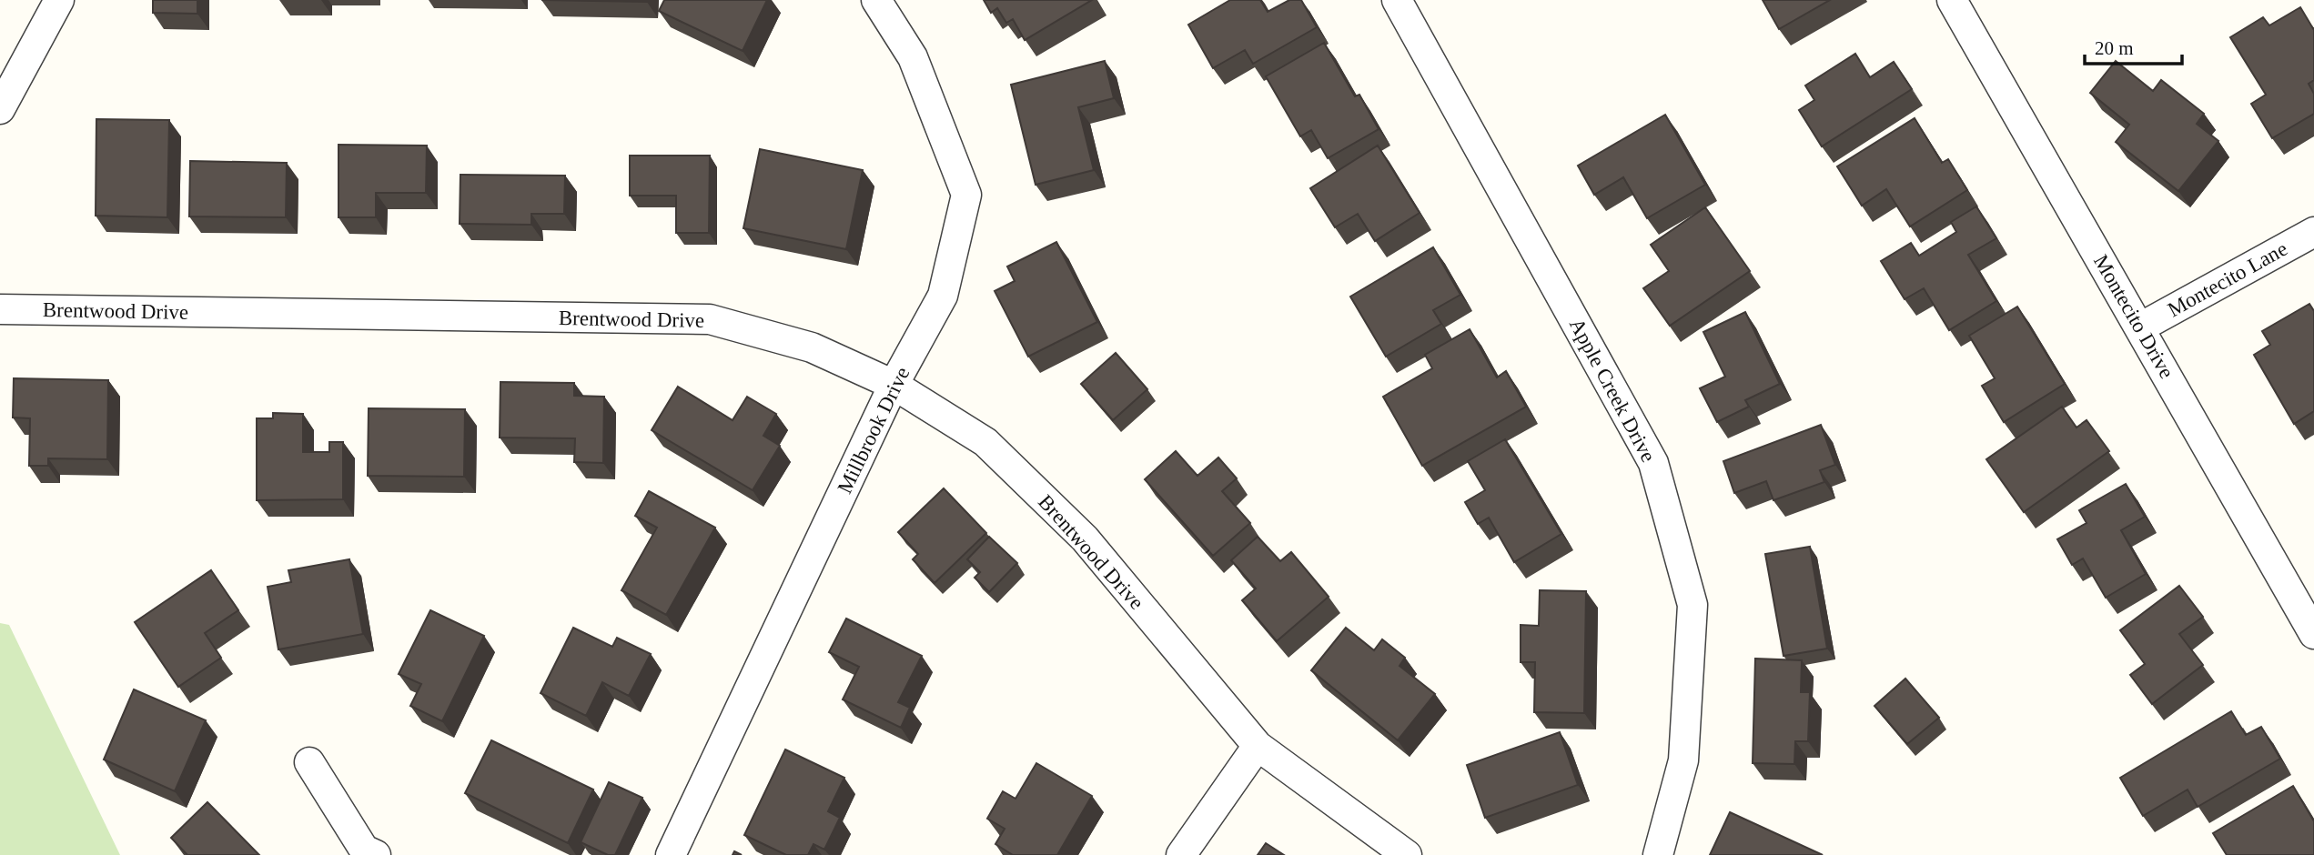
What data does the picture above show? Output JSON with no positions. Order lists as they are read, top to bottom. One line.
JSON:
{"streets":{"street":["Montecito Lane","Brentwood Drive","Montecito Drive","Apple Creek Drive","Millbrook Drive"]},"crossings":[["Montecito Lane","Montecito Drive"],["Brentwood Drive","Millbrook Drive"]],"scale_bar":"20 m"}
